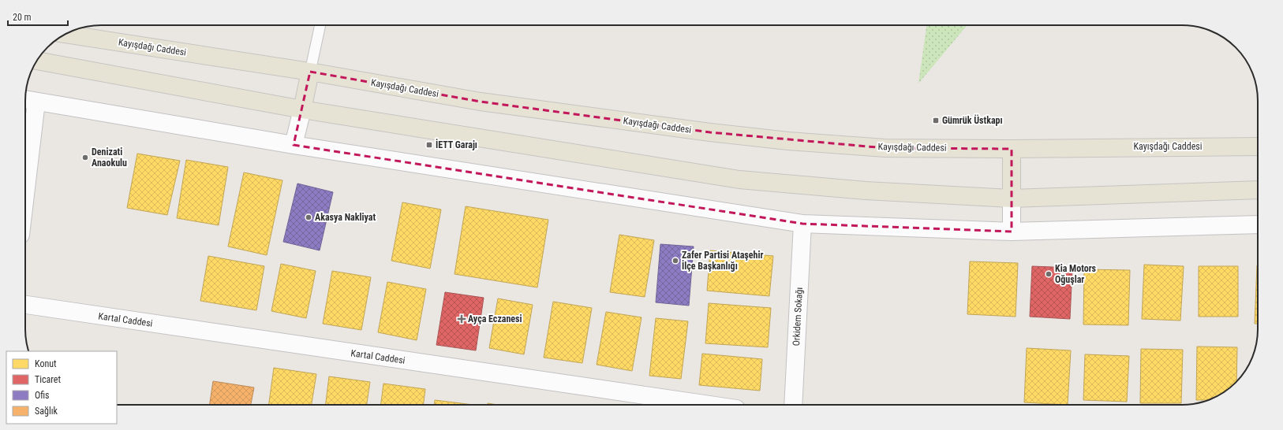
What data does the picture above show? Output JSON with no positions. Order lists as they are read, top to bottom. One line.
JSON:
{"streets":{"main road":["Kayışdağı Caddesi"],"street":["Orkidem Sokağı","Kartal Caddesi"]},"places":{"transit":["Gümrük Üstkapı","İETT Garajı"],"other":["Denizati Anaokulu","Akasya Nakliyat","Zafer Partisi Ataşehir İlçe Başkanlığı","Kia Motors Oğuşlar"],"health":["Ayça Eczanesi"]},"legend":["Konut","Ticaret","Ofis","Sağlık"],"scale_bar":"20 m"}
